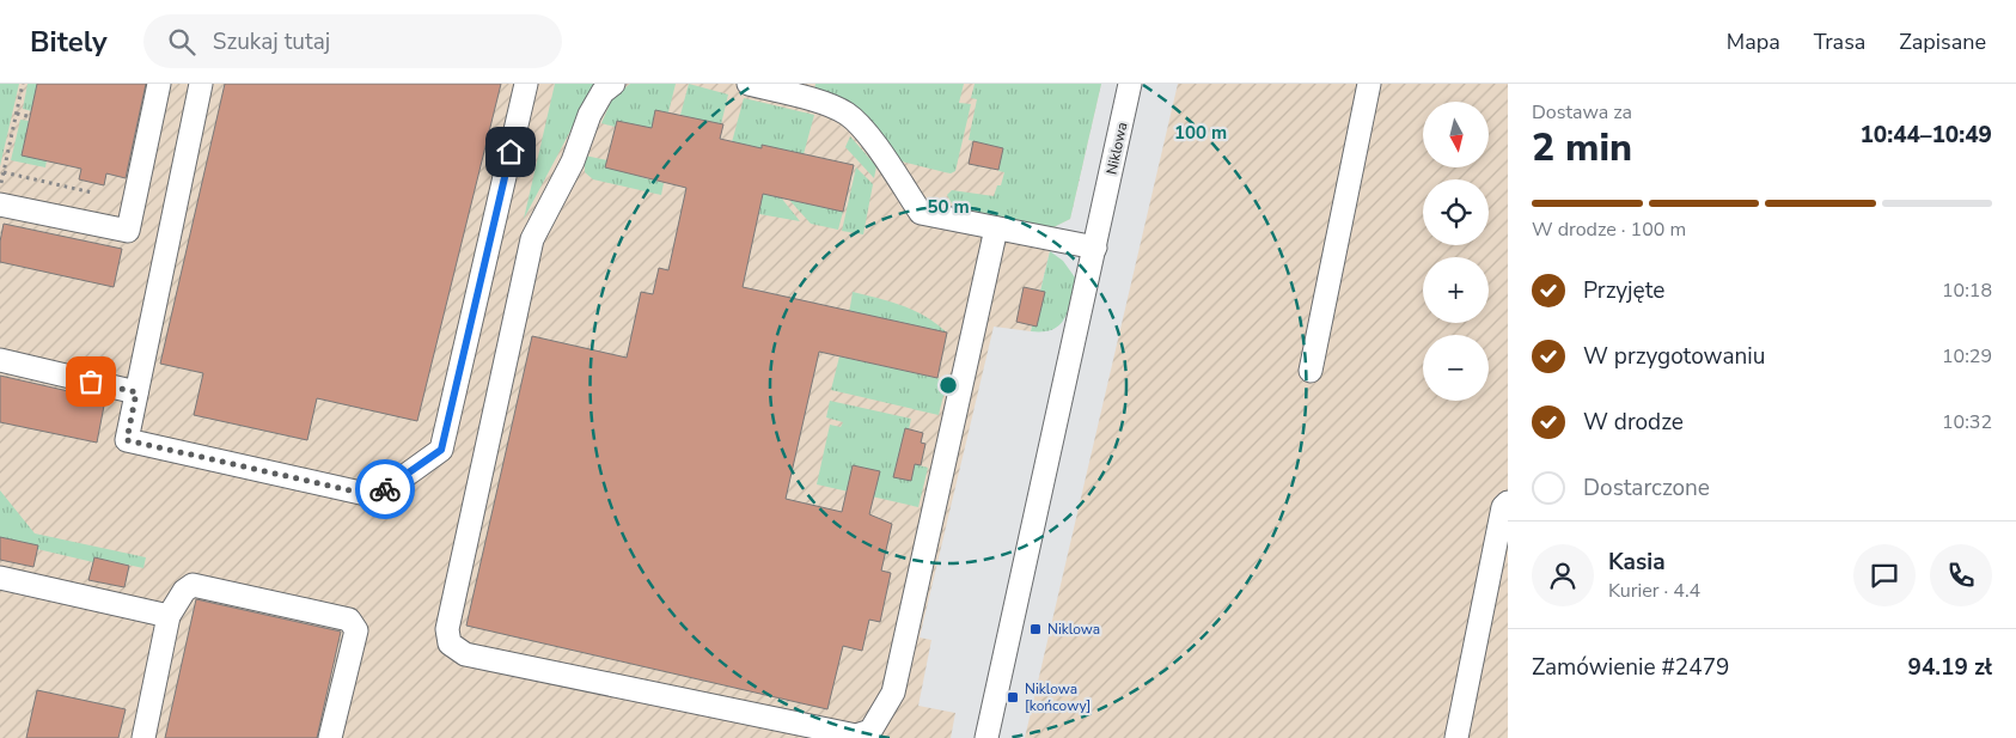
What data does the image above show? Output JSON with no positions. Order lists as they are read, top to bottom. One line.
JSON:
{"streets":{"street":["Niklowa"]},"places":{"transit":["Niklowa","Niklowa [końcowy]"]},"north":"bottom","page":{"header":"Bitely","search":"Szukaj tutaj","nav":["Mapa","Trasa","Zapisane"],"heading":["2 min","Dostawa za","10:44–10:49"],"panel":["Kasia","Kurier · 4.4","Zamówienie #2479","94.19 zł"],"map_buttons":["+","−"],"bar":"W drodze · 100 m","list":[["Przyjęte","10:18"],["W przygotowaniu","10:29"],["W drodze","10:32"],"Dostarczone"]},"rings":["100 m","50 m"]}
